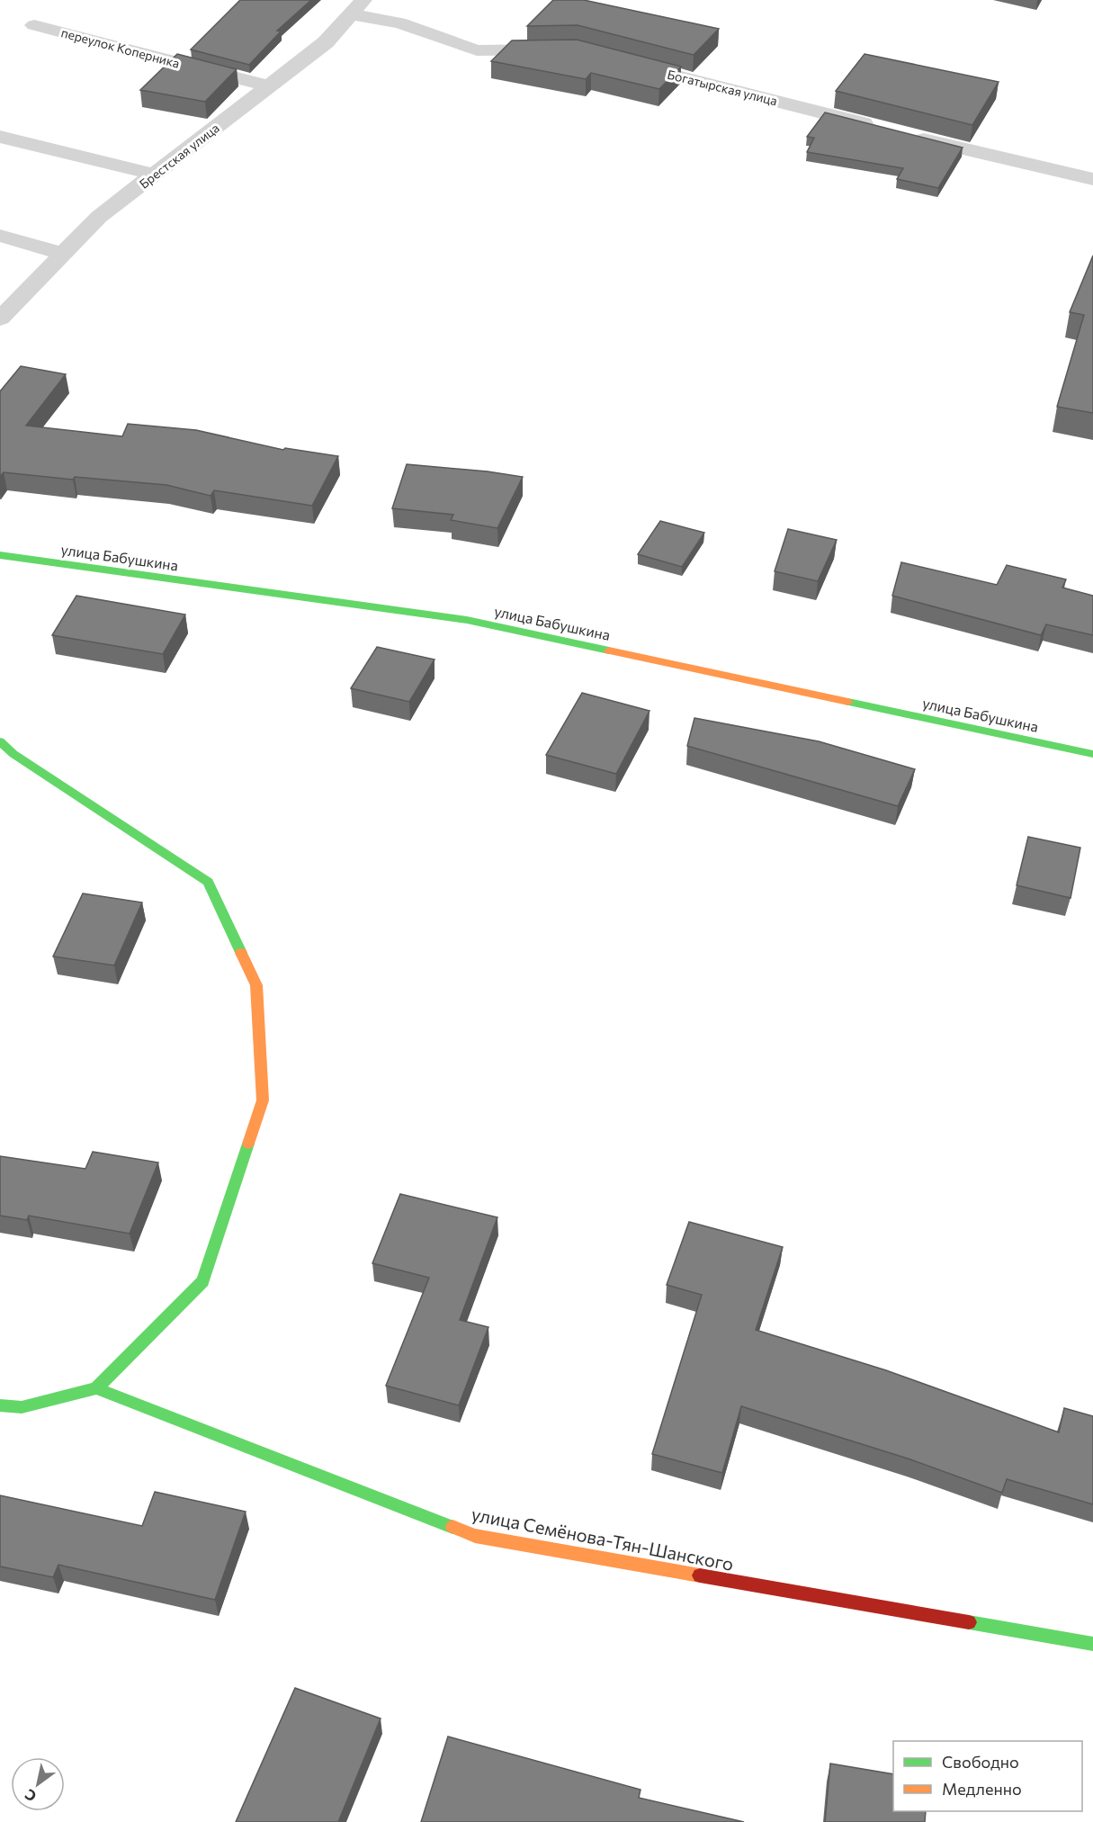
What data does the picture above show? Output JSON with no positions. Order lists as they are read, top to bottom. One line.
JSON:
{"streets":{"street":["переулок Коперника","Богатырская улица","Брестская улица","улица Бабушкина","улица Семёнова-Тян-Шанского"]},"crossings":[["переулок Коперника","Брестская улица"]],"legend":["Свободно","Медленно"],"north":"bottom left"}
